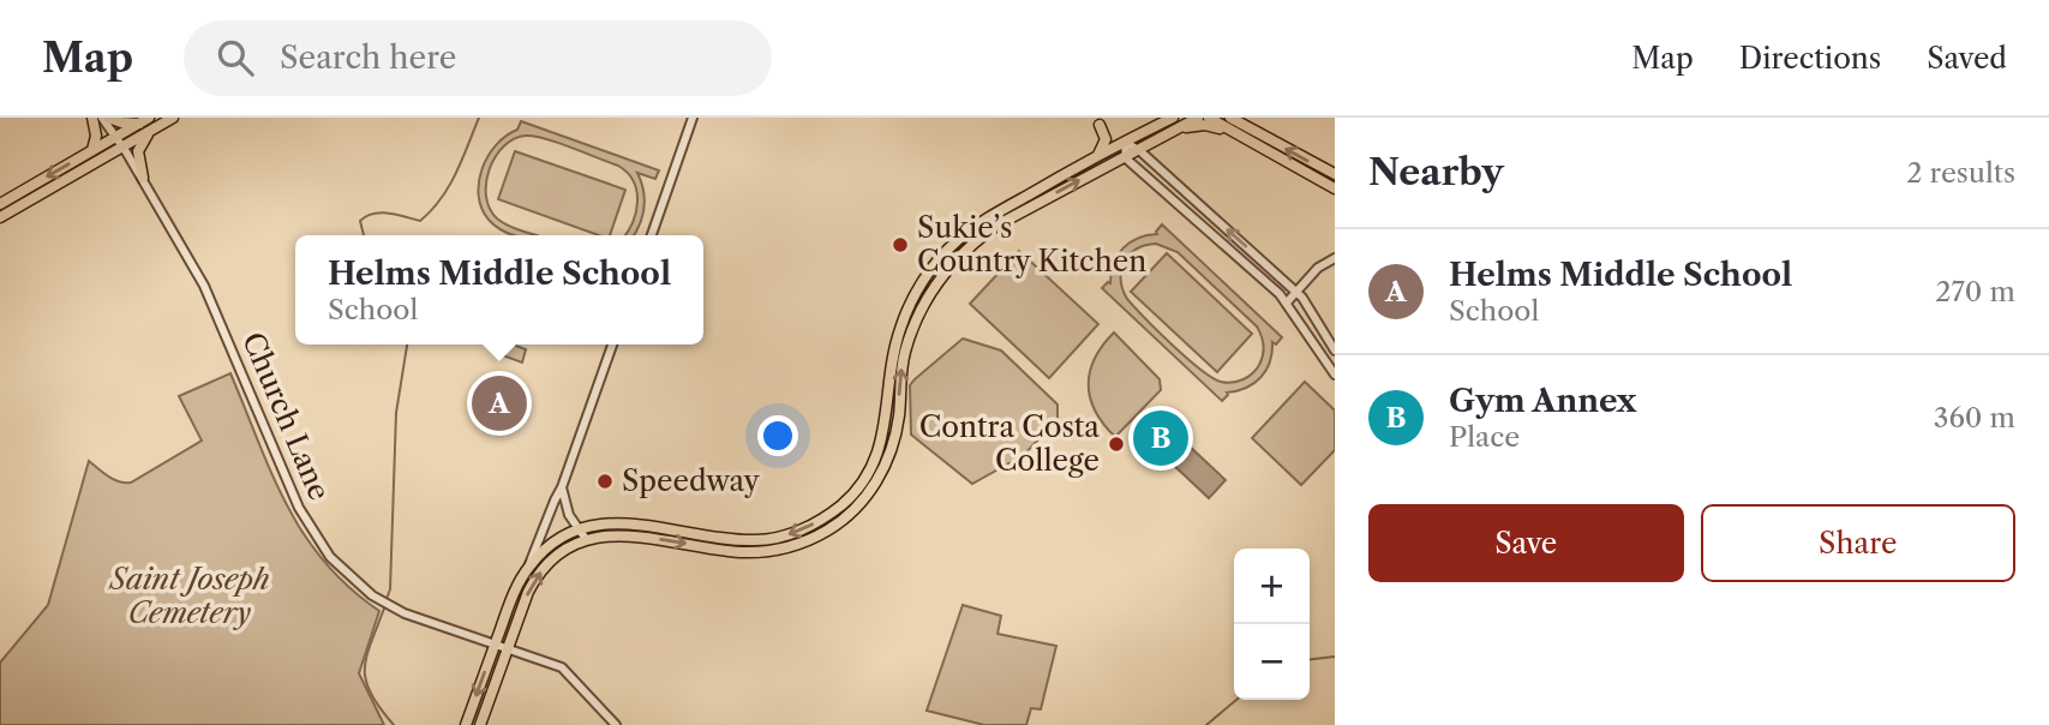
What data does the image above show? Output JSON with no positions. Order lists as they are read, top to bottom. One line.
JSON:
{"streets":{"street":["Church Lane"]},"parks":["Saint Joseph Cemetery"],"places":["Sukie’s Country Kitchen","Contra Costa College","Speedway"],"page":{"header":"Map","search":"Search here","nav":["Map","Directions","Saved"],"heading":["Nearby","2 results"],"list":[{"mark":"A","name":"Helms Middle School","note":"School","value":"270 m"},{"mark":"B","name":"Gym Annex","note":"Place","value":"360 m"}],"popup":["Helms Middle School","School"],"pins":["A","B"],"buttons":["Save","Share"],"map_buttons":["+","−"]}}
